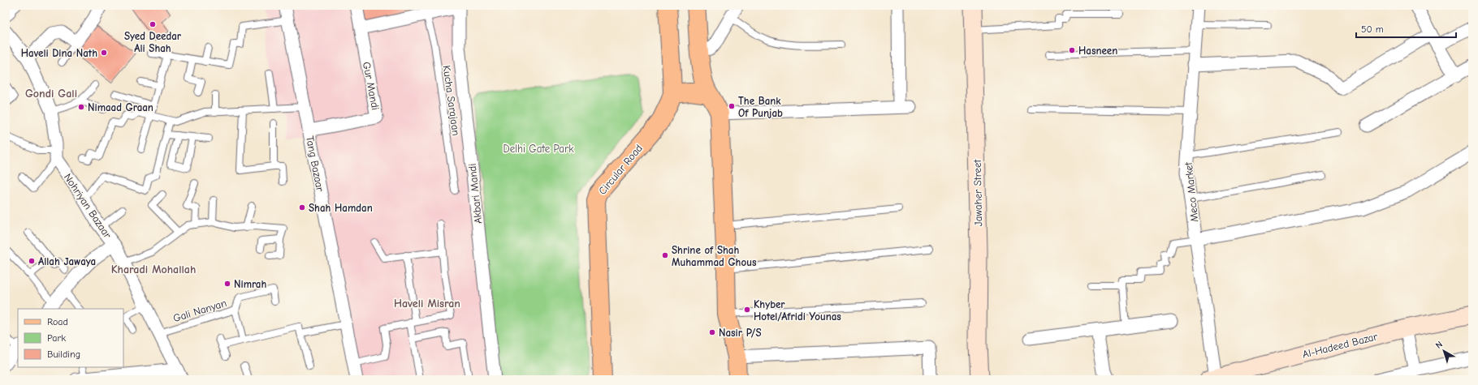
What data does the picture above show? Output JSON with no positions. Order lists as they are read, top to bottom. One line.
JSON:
{"streets":{"main road":["Circular Road"],"street":["Gur Mandi","Tang Bazaar","Meco Market","Jawaher Street","Akbari Mandi","Nohriyan Bazaar","Al-Hadeed Bazar"],"lane":["Kucha Sarajaan","Gali Nanyan"]},"crossings":[["Gur Mandi","Tang Bazaar"],["Meco Market","Al-Hadeed Bazar"],["Nohriyan Bazaar","Gali Nanyan"]],"districts":["Gondi Gali","Kharadi Mohallah","Haveli Misran"],"parks":["Delhi Gate Park"],"places":["Syed Deedar Ali Shah","Hasneen","Haveli Dina Nath","The Bank Of Punjab","Nimaad Graan","Shah Hamdan","Shrine of Shah Muhammad Ghous","Allah Jawaya","Nimrah","Khyber Hotel/Afridi Younas","Nasir P/S"],"legend":["Road","Park","Building"],"scale_bar":"50 m","north":"top left"}
